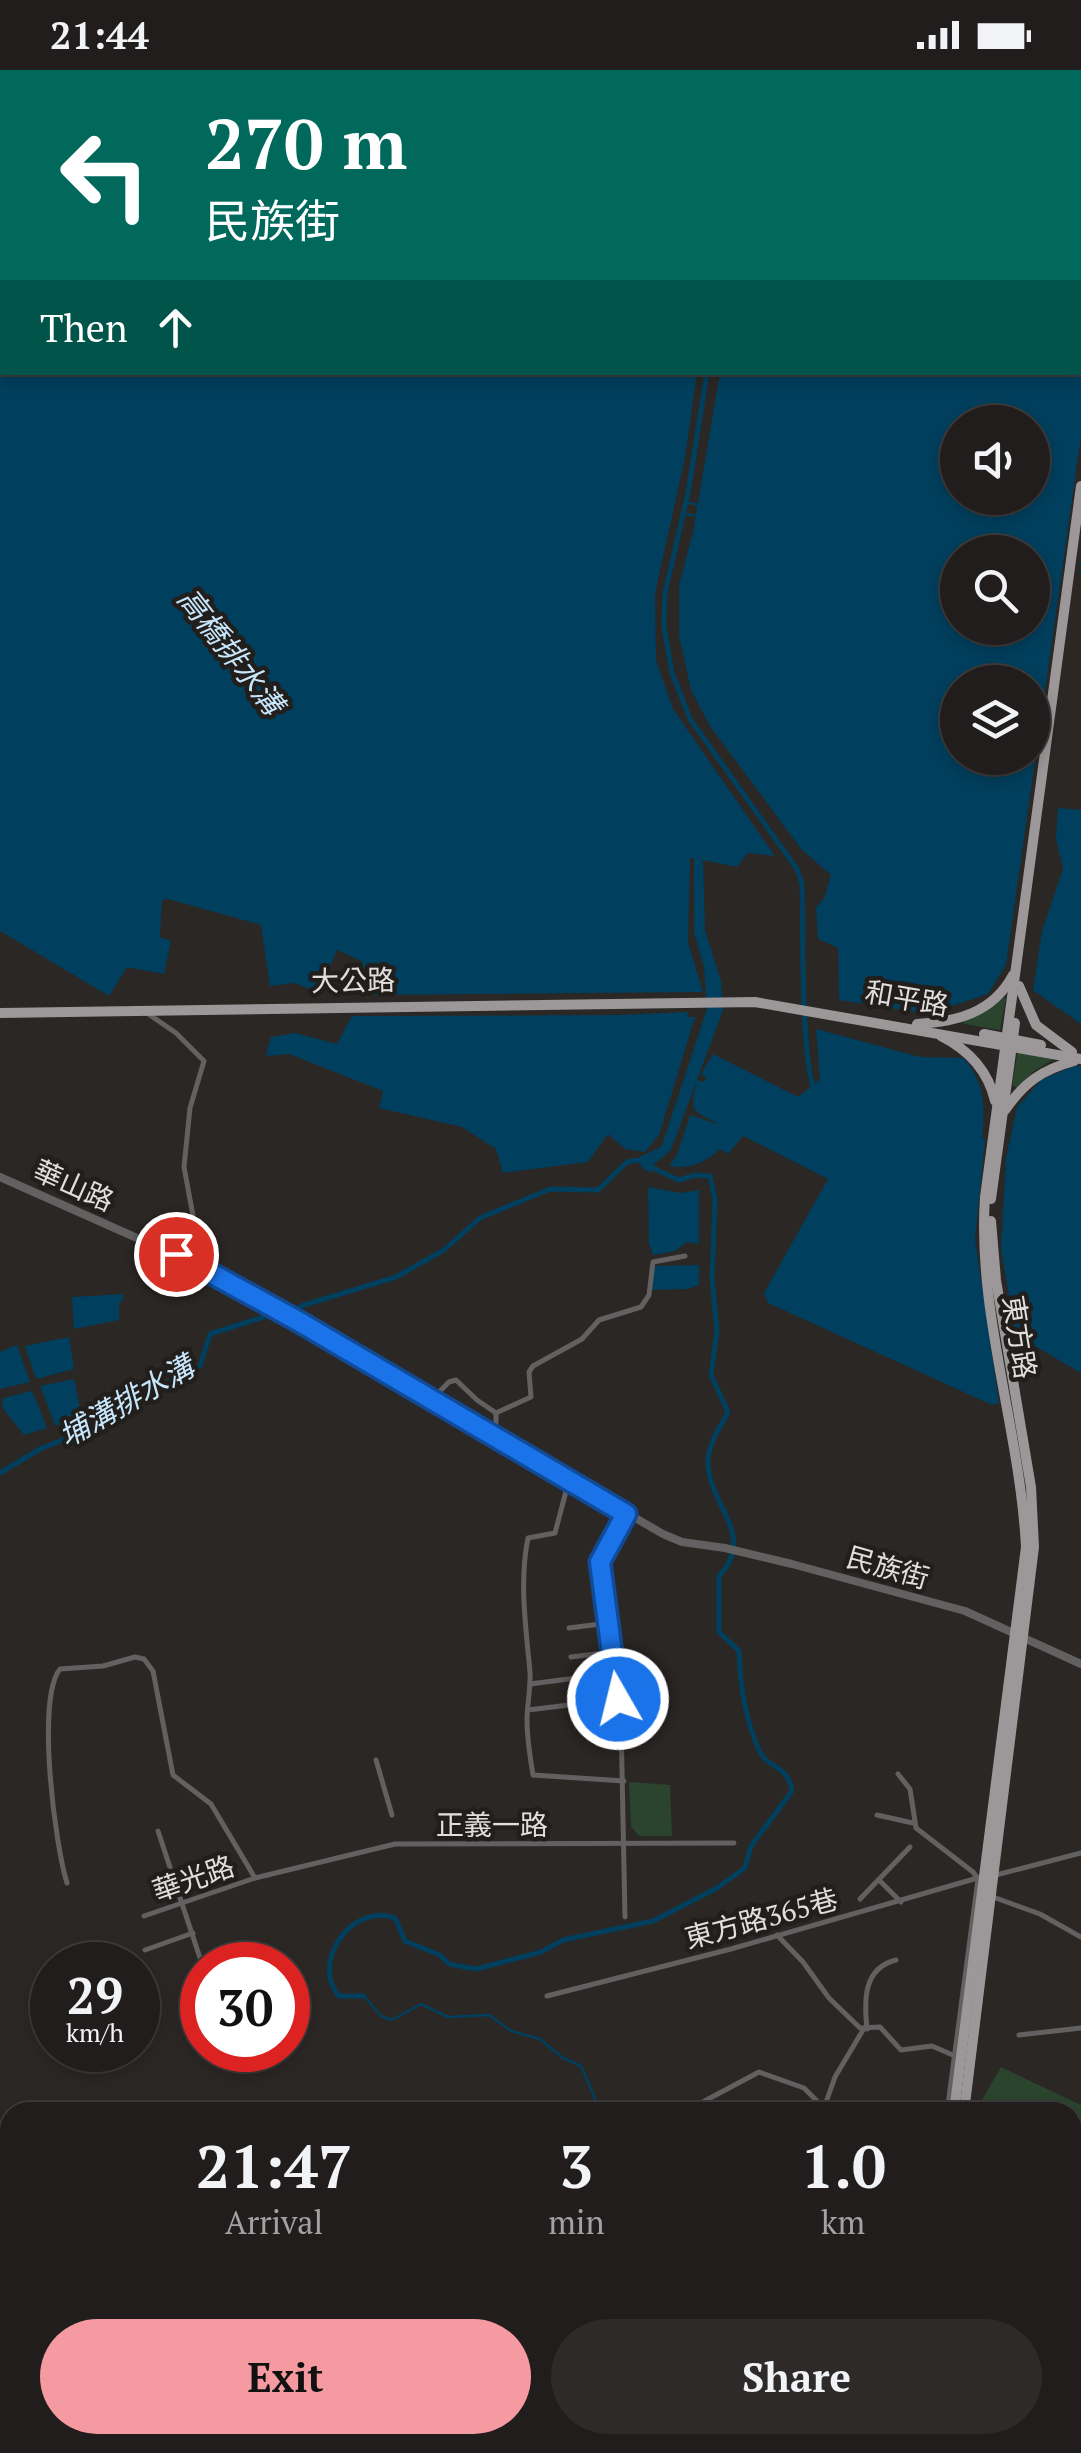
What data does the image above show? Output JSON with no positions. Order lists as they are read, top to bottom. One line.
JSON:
{"streets":{"main road":["大公路","和平路","東方路"],"street":["華山路","民族街","正義一路","華光路","東方路365巷"]},"crossings":[["大公路","和平路"],["和平路","東方路"],["東方路","民族街"],["東方路","東方路365巷"],["正義一路","華光路"]],"water":["高橋排水溝","埔溝排水溝"],"page":{"status":"21:44","turn":["270 m","民族街"],"then":"Then","speed":"29 km/h","limit":"30","eta":["21:47","Arrival","3","min","1.0","km"],"buttons":["Exit","Share"]}}
